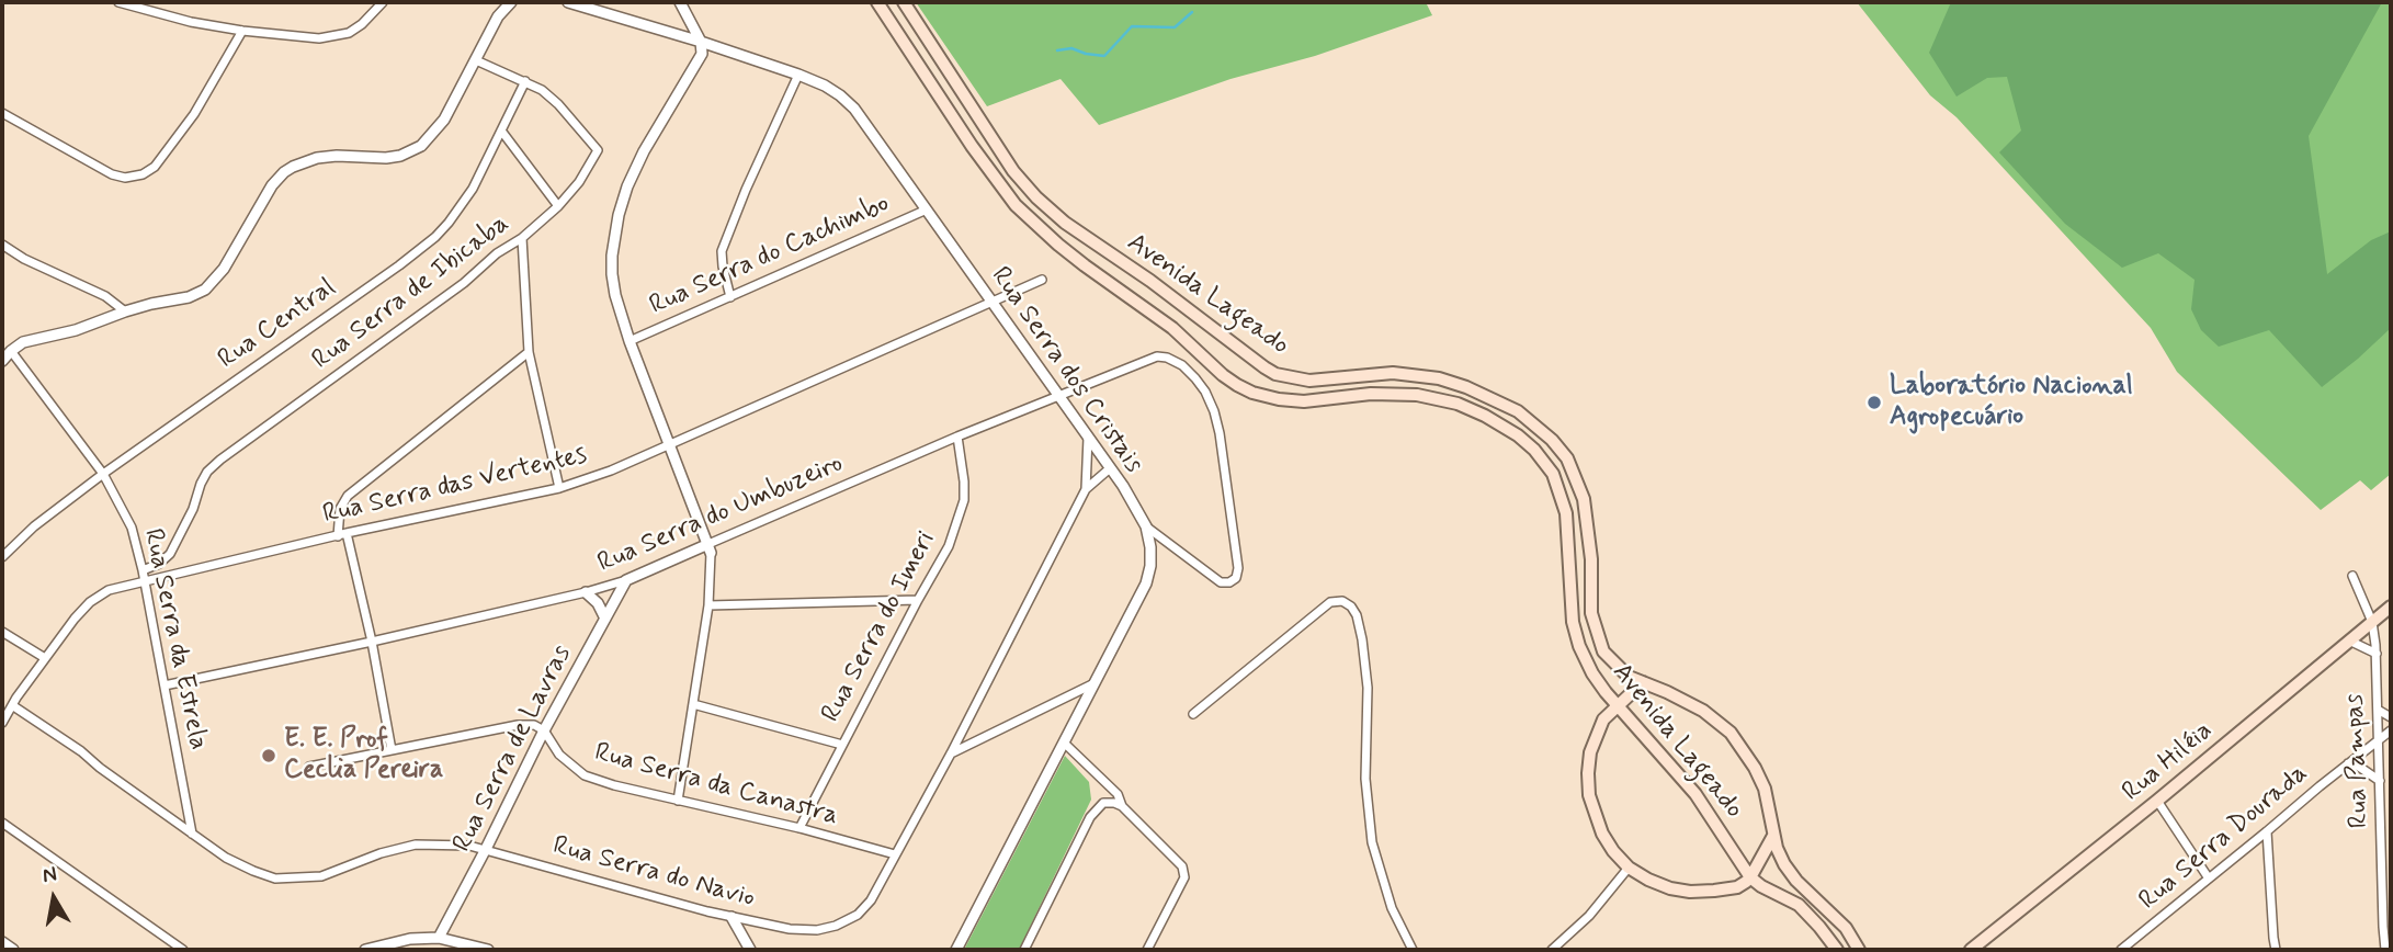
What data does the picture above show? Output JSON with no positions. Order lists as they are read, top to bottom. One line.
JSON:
{"streets":{"main road":["Avenida Lageado","Rua Hiléia"],"street":["Rua Serra do Cachimbo","Rua Serra de Ibicaba","Rua Central","Rua Serra dos Cristais","Rua Serra das Vertentes","Rua Serra do Umbuzeiro","Rua Serra do Imeri","Rua Serra da Estrela","Rua Serra de Lavras","Rua Pampas","Rua Serra da Canastra","Rua Serra Dourada","Rua Serra do Navio"]},"crossings":[["Rua Serra do Cachimbo","Rua Serra dos Cristais"],["Rua Serra de Ibicaba","Rua Central"],["Rua Serra de Ibicaba","Rua Serra da Estrela"],["Rua Central","Rua Serra da Estrela"],["Rua Serra dos Cristais","Rua Serra das Vertentes"],["Rua Serra dos Cristais","Rua Serra do Umbuzeiro"],["Rua Serra dos Cristais","Rua Serra do Navio"],["Rua Serra das Vertentes","Rua Serra da Estrela"],["Rua Serra das Vertentes","Rua Serra do Navio"],["Rua Serra do Umbuzeiro","Rua Serra do Imeri"],["Rua Serra do Umbuzeiro","Rua Serra da Estrela"],["Rua Serra do Umbuzeiro","Rua Serra de Lavras"],["Rua Serra do Imeri","Rua Serra da Canastra"],["Rua Serra da Estrela","Rua Serra do Navio"],["Rua Serra de Lavras","Rua Serra da Canastra"],["Rua Serra de Lavras","Rua Serra do Navio"],["Rua Pampas","Rua Hiléia"],["Rua Pampas","Rua Serra Dourada"],["Rua Serra da Canastra","Rua Serra do Navio"]],"places":["Laboratório Nacional Agropecuário","E. E. Prof Ceclia Pereira"],"north":"top"}
